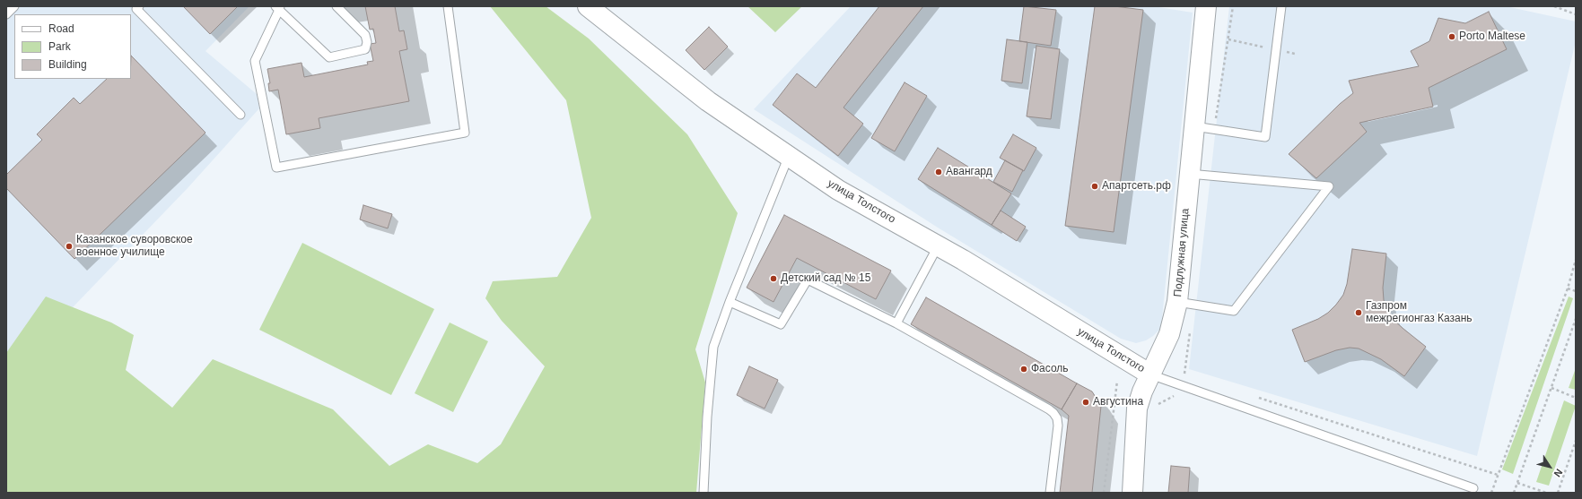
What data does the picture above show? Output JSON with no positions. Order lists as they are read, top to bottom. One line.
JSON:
{"streets":{"street":["улица Толстого","Подлужная улица"]},"crossings":[["улица Толстого","Подлужная улица"]],"places":["Porto Maltese","Авангард","Апартсеть.рф","Казанское суворовское военное училище","Детский сад № 15","Газпром межрегионгаз Казань","Фасоль","Августина"],"legend":["Road","Park","Building"],"north":"bottom right"}
